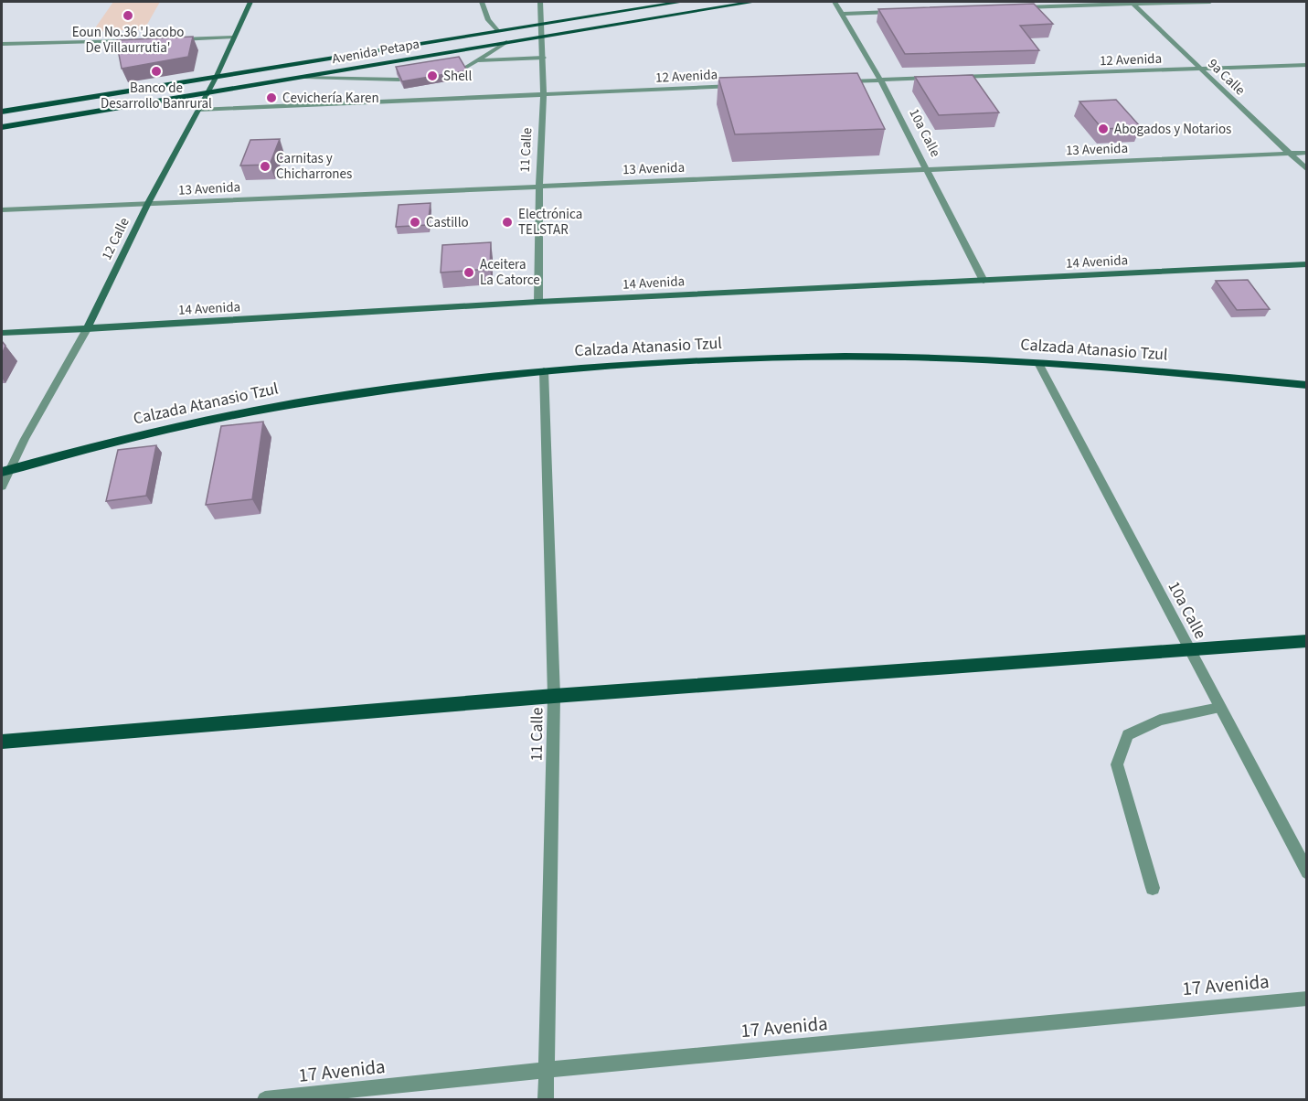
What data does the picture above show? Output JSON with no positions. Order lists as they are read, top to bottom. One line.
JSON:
{"streets":{"main road":["Avenida Petapa","12 Calle","14 Avenida","Calzada Atanasio Tzul"],"street":["12 Avenida","9a Calle","10a Calle","13 Avenida","11 Calle","17 Avenida"]},"crossings":[["Avenida Petapa","11 Calle"],["Avenida Petapa","12 Calle"],["12 Avenida","9a Calle"],["12 Avenida","11 Calle"],["12 Avenida","12 Calle"],["9a Calle","13 Avenida"],["10a Calle","13 Avenida"],["10a Calle","14 Avenida"],["10a Calle","Calzada Atanasio Tzul"],["13 Avenida","11 Calle"],["13 Avenida","12 Calle"],["11 Calle","14 Avenida"],["11 Calle","Calzada Atanasio Tzul"],["11 Calle","17 Avenida"],["12 Calle","14 Avenida"],["12 Calle","Calzada Atanasio Tzul"]],"places":["Eoun No.36 'Jacobo De Villaurrutia'","Banco de Desarrollo Banrural","Shell","Cevichería Karen","Abogados y Notarios","Carnitas y Chicharrones","Castillo","Electrónica TELSTAR","Aceitera La Catorce"]}
